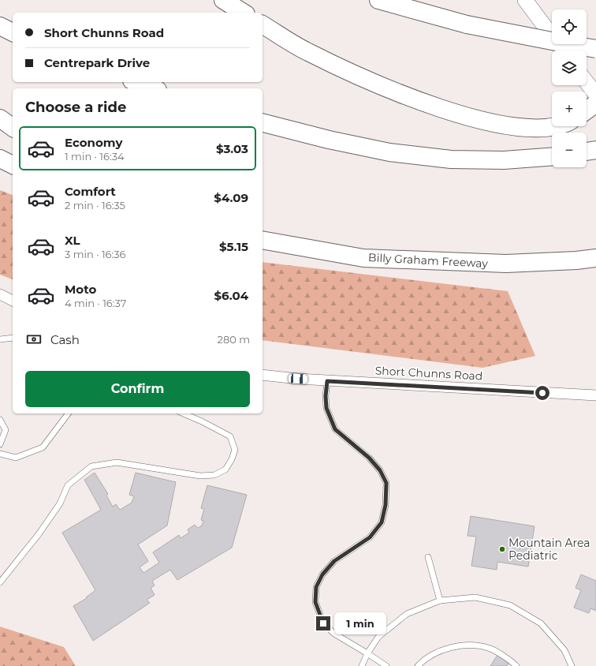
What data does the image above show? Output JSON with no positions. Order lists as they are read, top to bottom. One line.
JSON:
{"streets":{"highway":["Billy Graham Freeway"],"street":["Short Chunns Road"]},"places":["Mountain Area Pediatric"],"page":{"map_buttons":["+","−"],"banner":["Short Chunns Road","Centrepark Drive"],"heading":"Choose a ride","list":[{"name":"Economy","note":"1 min · 16:34","value":"$3.03"},{"name":"Comfort","note":"2 min · 16:35","value":"$4.09"},{"name":"XL","note":"3 min · 16:36","value":"$5.15"},{"name":"Moto","note":"4 min · 16:37","value":"$6.04"}],"pay":["Cash","280 m"],"buttons":"Confirm","bubble":"1 min"}}
